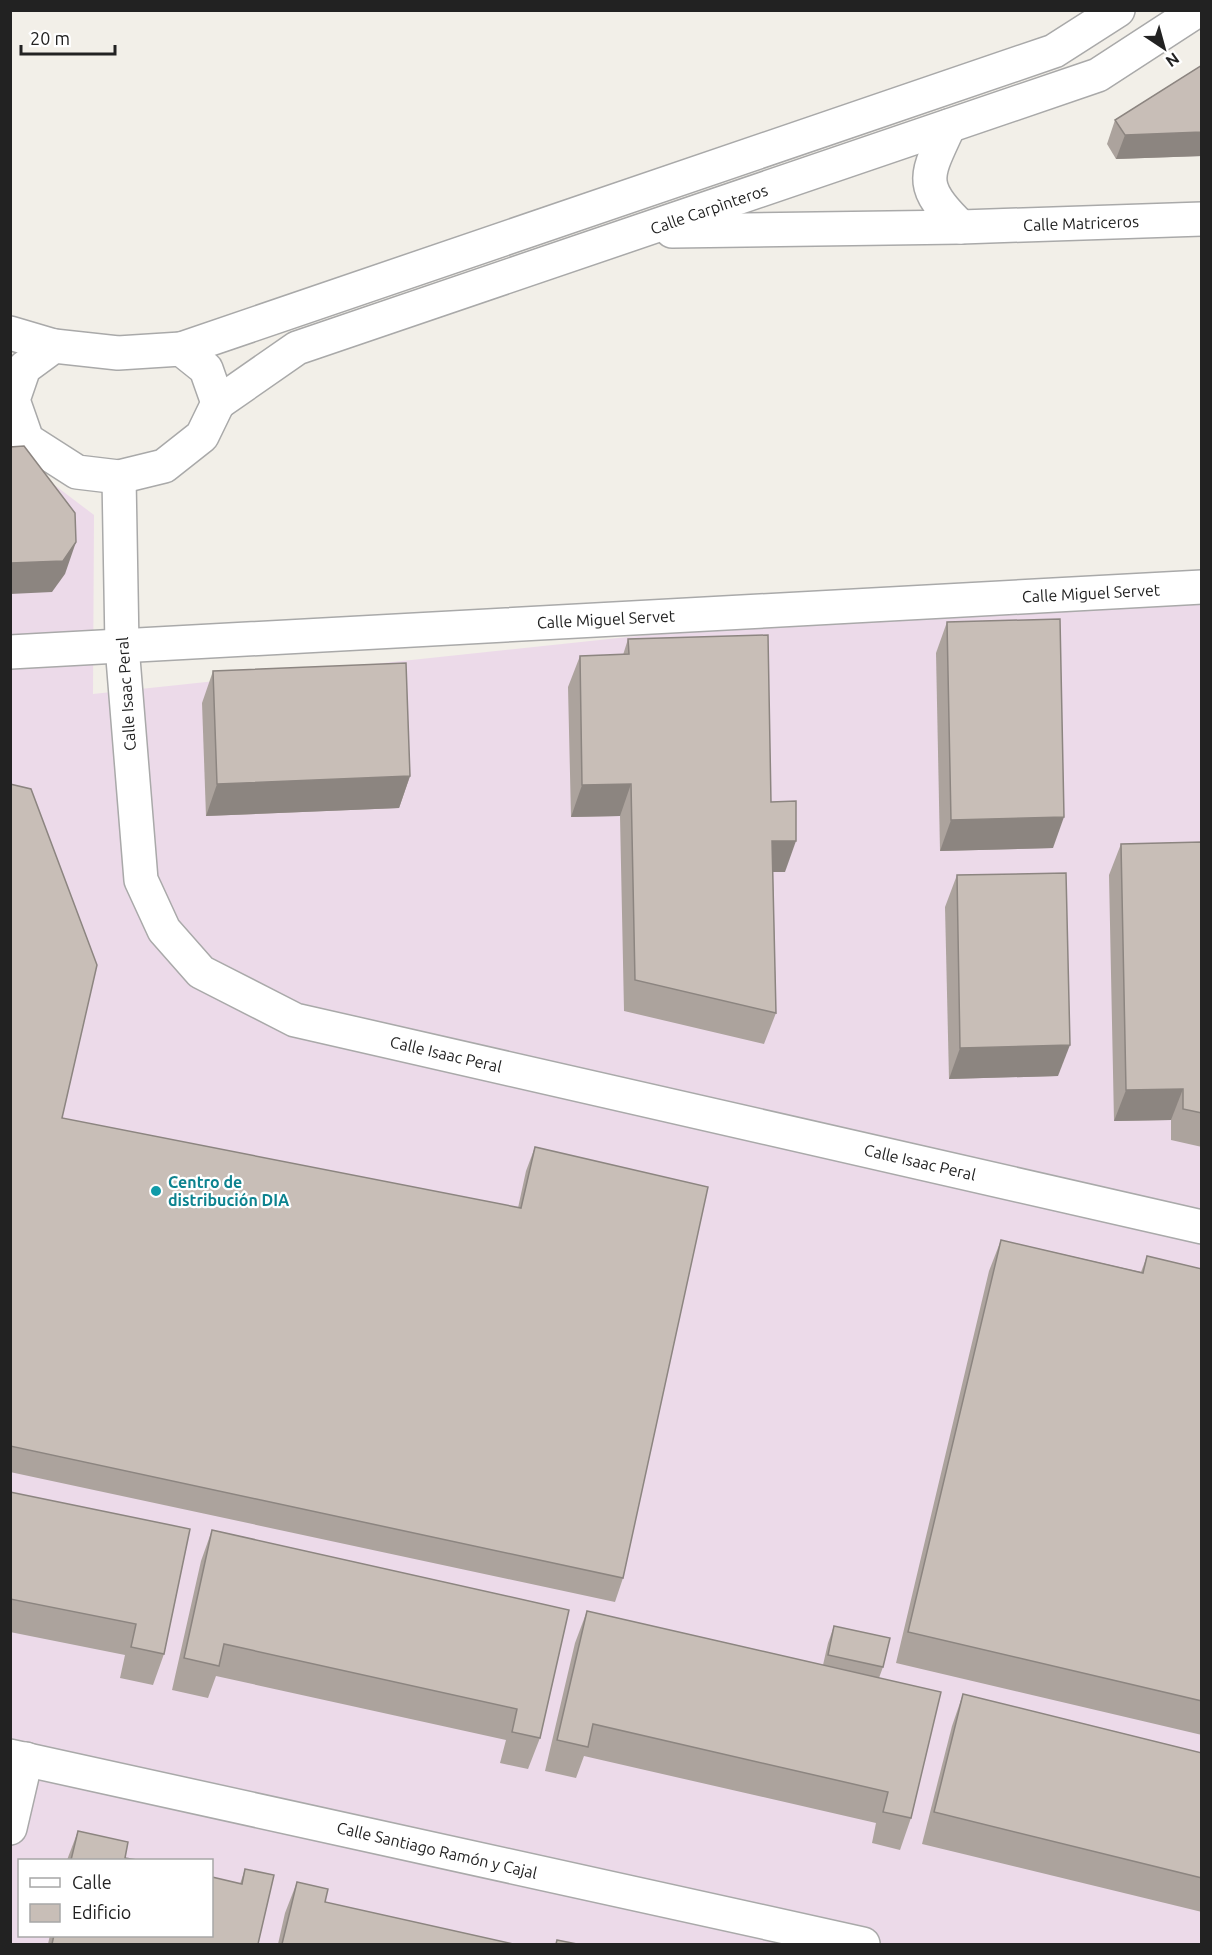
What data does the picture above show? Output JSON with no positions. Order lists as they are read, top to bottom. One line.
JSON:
{"streets":{"street":["Calle Carpìnteros","Calle Matriceros","Calle Miguel Servet","Calle Isaac Peral","Calle Santiago Ramón y Cajal"]},"crossings":[["Calle Carpìnteros","Calle Matriceros"],["Calle Carpìnteros","Calle Isaac Peral"],["Calle Miguel Servet","Calle Isaac Peral"]],"places":["Centro de distribución DIA"],"legend":["Calle","Edificio"],"scale_bar":"20 m","north":"bottom right"}
